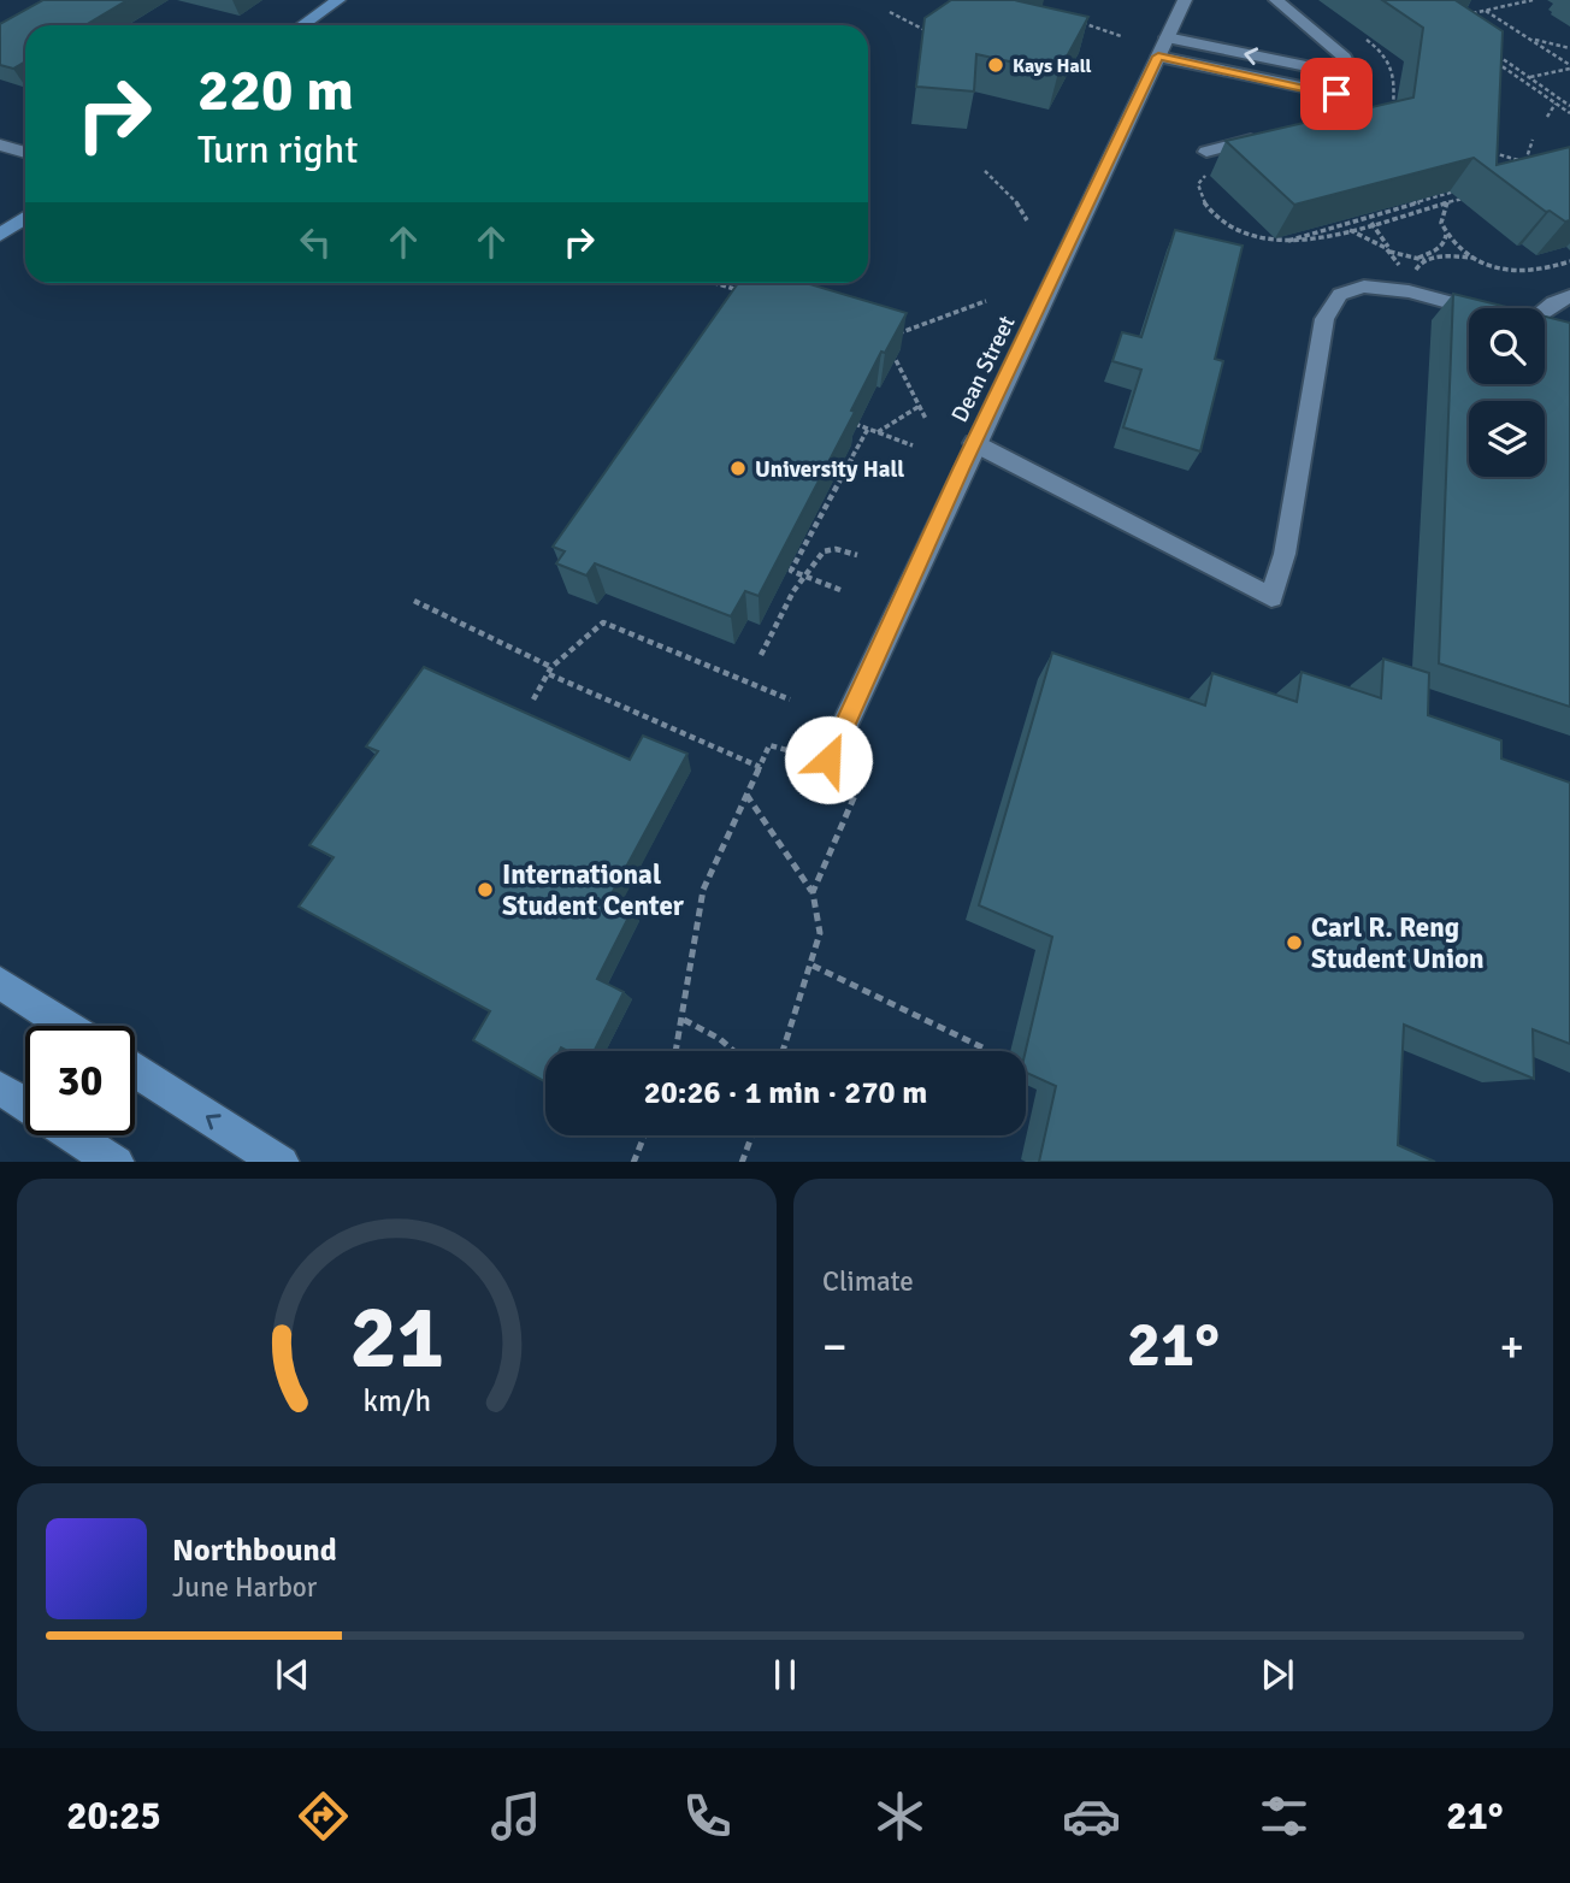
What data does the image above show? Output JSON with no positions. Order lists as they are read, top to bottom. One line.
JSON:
{"streets":{"street":["Dean Street"]},"places":["Kays Hall","University Hall","International Student Center","Carl R. Reng Student Union"],"page":{"turn":["220 m","Turn right"],"limit":"30","trip":"20:26 · 1 min · 270 m","tile":"Climate","heat":["−","21°","+"],"song":["Northbound","June Harbor"],"tabs":["20:25","21°"],"gauge":["21","km/h"]}}
